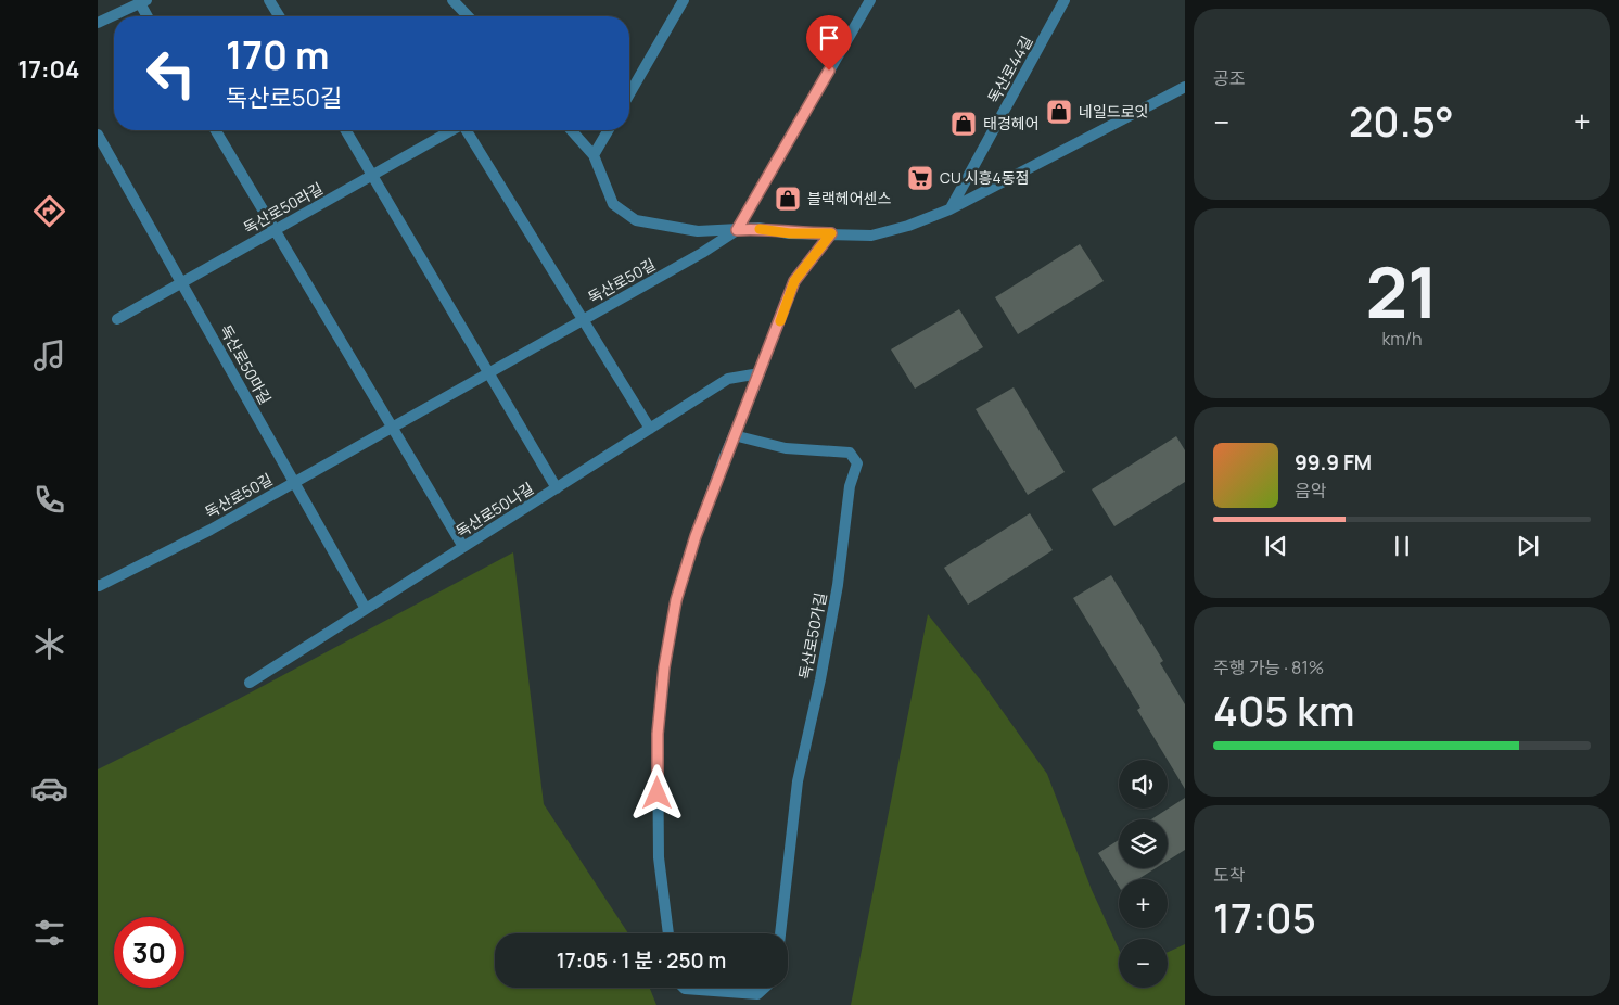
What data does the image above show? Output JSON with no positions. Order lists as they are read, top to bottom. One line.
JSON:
{"streets":{"street":["독산로44길","독산로50라길","독산로50길","독산로50마길","독산로50나길","독산로50가길"]},"crossings":[["독산로50라길","독산로50마길"],["독산로50길","독산로50마길"],["독산로50마길","독산로50나길"]],"places":{"shop":["네일드로잇","태경헤어","블랙헤어센스"],"supermarket":["CU 시흥4동점"]},"page":{"tabs":"17:04","tile":["공조",["21","km/h"],["주행 가능 · 81%","405 km"],["도착","17:05"]],"turn":["170 m","독산로50길"],"heat":["−","20.5°","+"],"song":["99.9 FM","음악"],"map_buttons":["+","−"],"limit":"30","trip":"17:05 · 1 분 · 250 m"}}
